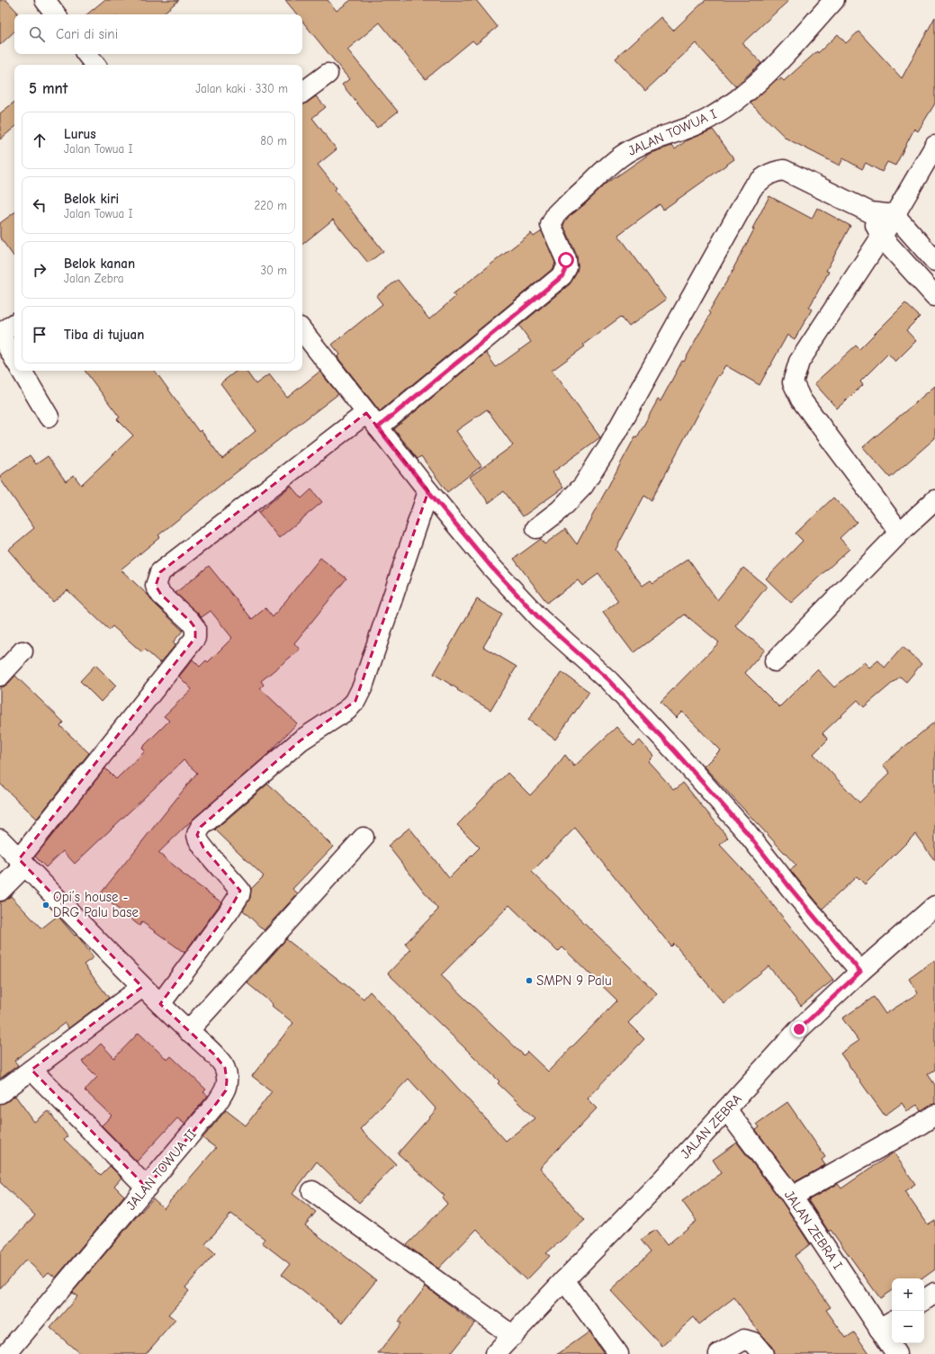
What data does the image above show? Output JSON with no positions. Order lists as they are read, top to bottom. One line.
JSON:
{"streets":{"street":["JALAN TOWUA I","JALAN ZEBRA","JALAN TOWUA II","JALAN ZEBRA I"]},"crossings":[["JALAN ZEBRA","JALAN ZEBRA I"]],"places":["Opi’s house - DRG Palu base","SMPN 9 Palu"],"page":{"search":"Cari di sini","heading":["5 mnt","Jalan kaki · 330 m"],"list":[["Lurus","Jalan Towua I","80 m"],["Belok kiri","Jalan Towua I","220 m"],["Belok kanan","Jalan Zebra","30 m"],"Tiba di tujuan"],"map_buttons":["+","−"]}}
